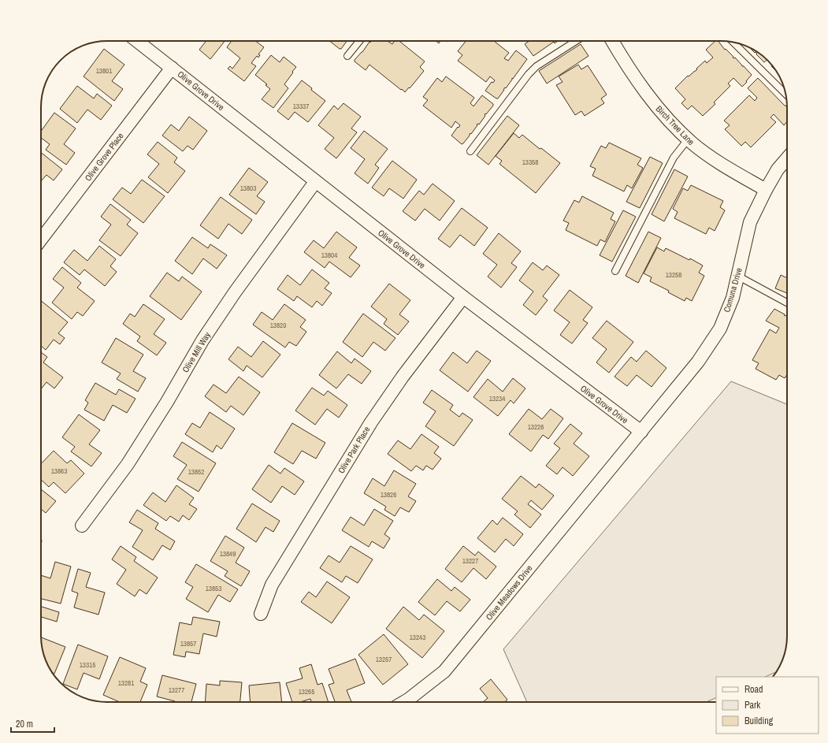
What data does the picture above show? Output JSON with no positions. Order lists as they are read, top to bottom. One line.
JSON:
{"streets":{"street":["Olive Grove Drive","Birch Tree Lane","Olive Grove Place","Comuna Drive","Olive Mill Way","Olive Park Place","Olive Meadows Drive"]},"crossings":[["Olive Grove Drive","Olive Grove Place"],["Olive Grove Drive","Comuna Drive"],["Olive Grove Drive","Olive Mill Way"],["Olive Grove Drive","Olive Park Place"],["Olive Grove Drive","Olive Meadows Drive"],["Birch Tree Lane","Comuna Drive"],["Comuna Drive","Olive Meadows Drive"]],"house_numbers":["13801","13337","13358","13803","13804","13258","13820","13234","13226","13863","13852","13826","13849","13227","13853","13243","13857","13257","13315","13281","13277","13265"],"legend":["Road","Park","Building"],"scale_bar":"20 m"}
